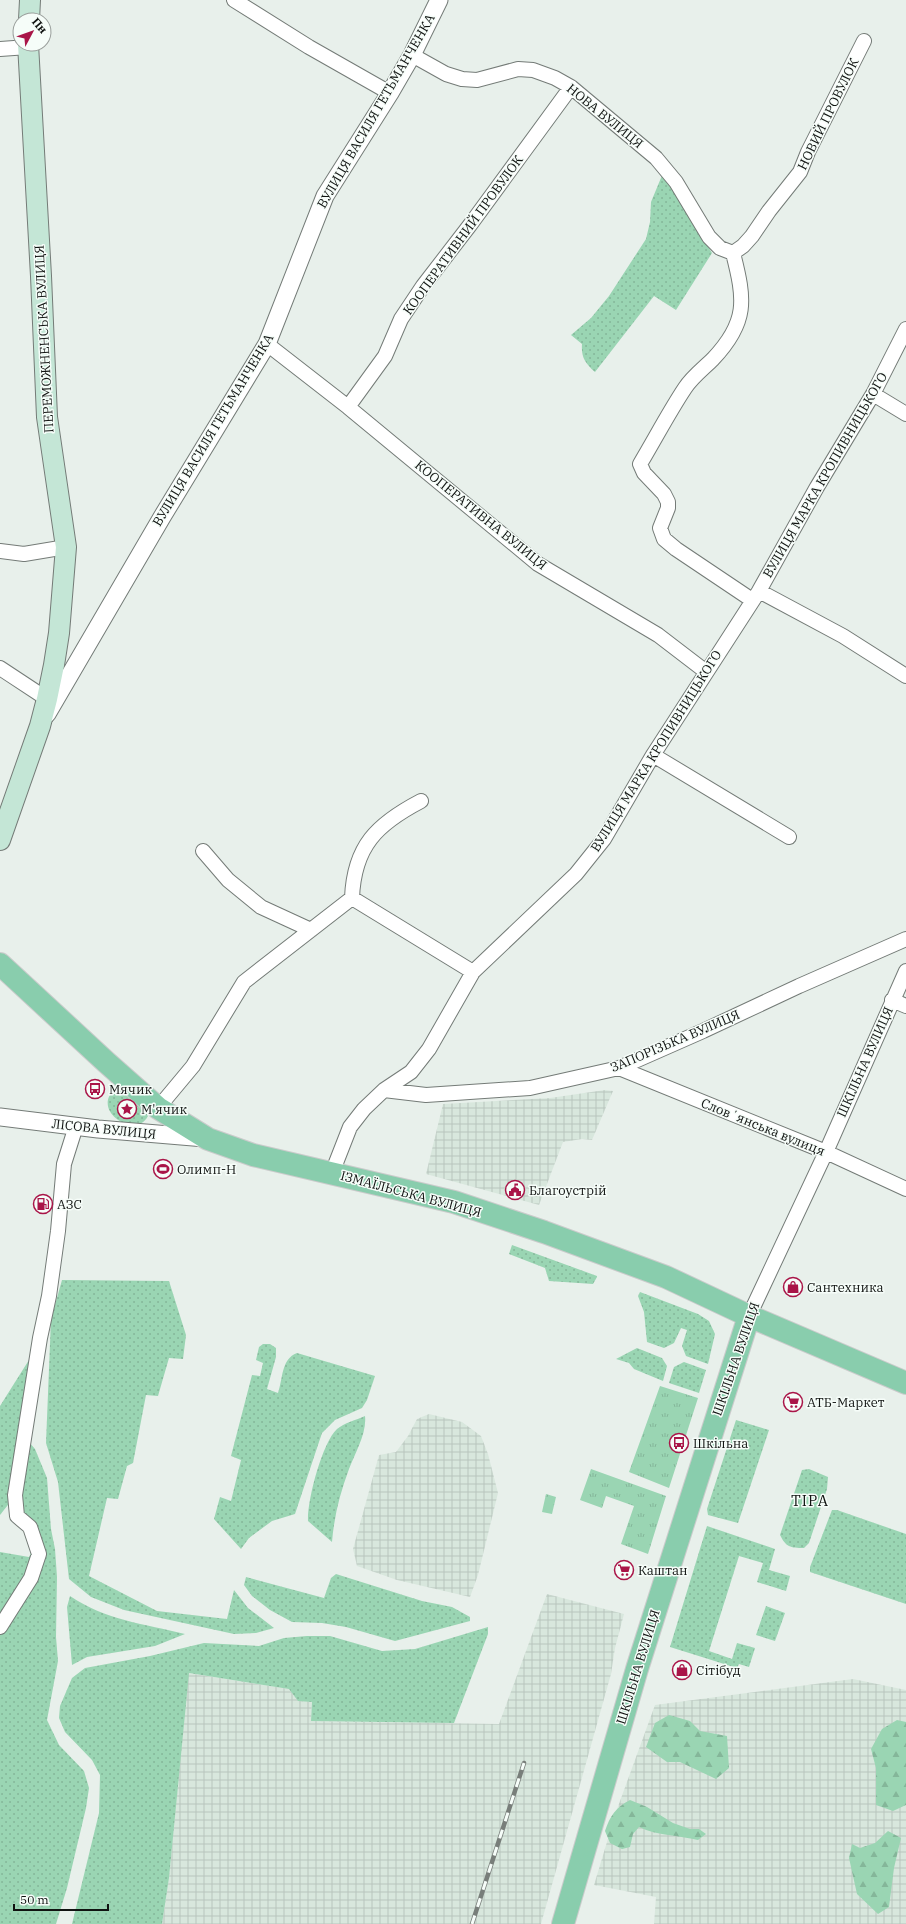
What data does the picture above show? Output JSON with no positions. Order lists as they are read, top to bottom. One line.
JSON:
{"streets":{"main road":["ВУЛИЦЯ ВАСИЛЯ ГЕТЬМАНЧЕНКА","ПЕРЕМОЖНЕНСЬКА ВУЛИЦЯ","ШКІЛЬНА ВУЛИЦЯ","ІЗМАЇЛЬСЬКА ВУЛИЦЯ"],"street":["НОВИЙ ПРОВУЛОК","НОВА ВУЛИЦЯ","КООПЕРАТИВНИЙ ПРОВУЛОК","ВУЛИЦЯ МАРКА КРОПИВНИЦЬКОГО","КООПЕРАТИВНА ВУЛИЦЯ","ЗАПОРІЗЬКА ВУЛИЦЯ","Словʼянська вулиця","ЛІСОВА ВУЛИЦЯ"]},"crossings":[["ВУЛИЦЯ ВАСИЛЯ ГЕТЬМАНЧЕНКА","НОВА ВУЛИЦЯ"],["ВУЛИЦЯ ВАСИЛЯ ГЕТЬМАНЧЕНКА","ПЕРЕМОЖНЕНСЬКА ВУЛИЦЯ"],["ВУЛИЦЯ ВАСИЛЯ ГЕТЬМАНЧЕНКА","КООПЕРАТИВНА ВУЛИЦЯ"],["НОВИЙ ПРОВУЛОК","НОВА ВУЛИЦЯ"],["НОВА ВУЛИЦЯ","КООПЕРАТИВНИЙ ПРОВУЛОК"],["КООПЕРАТИВНИЙ ПРОВУЛОК","КООПЕРАТИВНА ВУЛИЦЯ"],["ВУЛИЦЯ МАРКА КРОПИВНИЦЬКОГО","КООПЕРАТИВНА ВУЛИЦЯ"],["ВУЛИЦЯ МАРКА КРОПИВНИЦЬКОГО","ЗАПОРІЗЬКА ВУЛИЦЯ"],["ВУЛИЦЯ МАРКА КРОПИВНИЦЬКОГО","ІЗМАЇЛЬСЬКА ВУЛИЦЯ"],["ЗАПОРІЗЬКА ВУЛИЦЯ","Словʼянська вулиця"],["ШКІЛЬНА ВУЛИЦЯ","Словʼянська вулиця"],["ШКІЛЬНА ВУЛИЦЯ","ІЗМАЇЛЬСЬКА ВУЛИЦЯ"],["ЛІСОВА ВУЛИЦЯ","ІЗМАЇЛЬСЬКА ВУЛИЦЯ"]],"districts":["ТІРА"],"places":{"bus stop":["Мячик","Шкільна"],"place":["М'ячик"],"sports":["Олимп-Н"],"public building":["Благоустрій"],"fuel station":["АЗС"],"shop":["Сантехника","Сітібуд"],"supermarket":["АТБ-Маркет","Каштан"]},"scale_bar":"50 m","north":"top right"}
